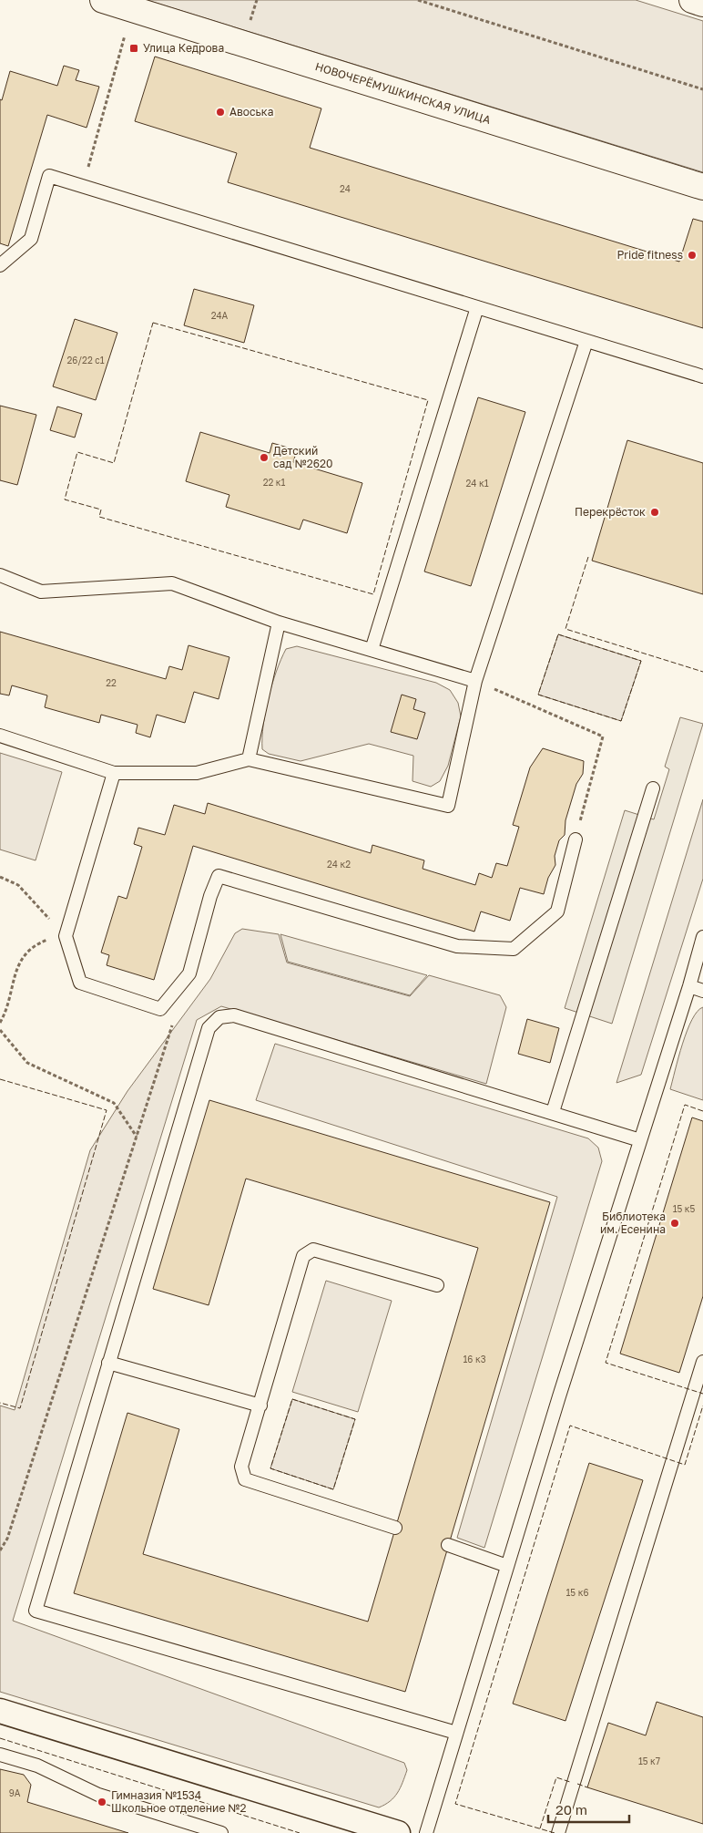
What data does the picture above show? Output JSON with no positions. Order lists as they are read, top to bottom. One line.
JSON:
{"streets":{"street":["НОВОЧЕРЁМУШКИНСКАЯ УЛИЦА"]},"places":{"transit":["Улица Кедрова"],"other":["Авоська","Pride fitness","Детский сад №2620","Перекрёсток","Библиотека им. Есенина","Гимназия №1534 Школьное отделение №2"]},"house_numbers":["24","24А","26/22 с1","22 к1","24 к1","22","24 к2","15 к5","16 к3","15 к6","15 к7","9А"],"scale_bar":"20 m"}
